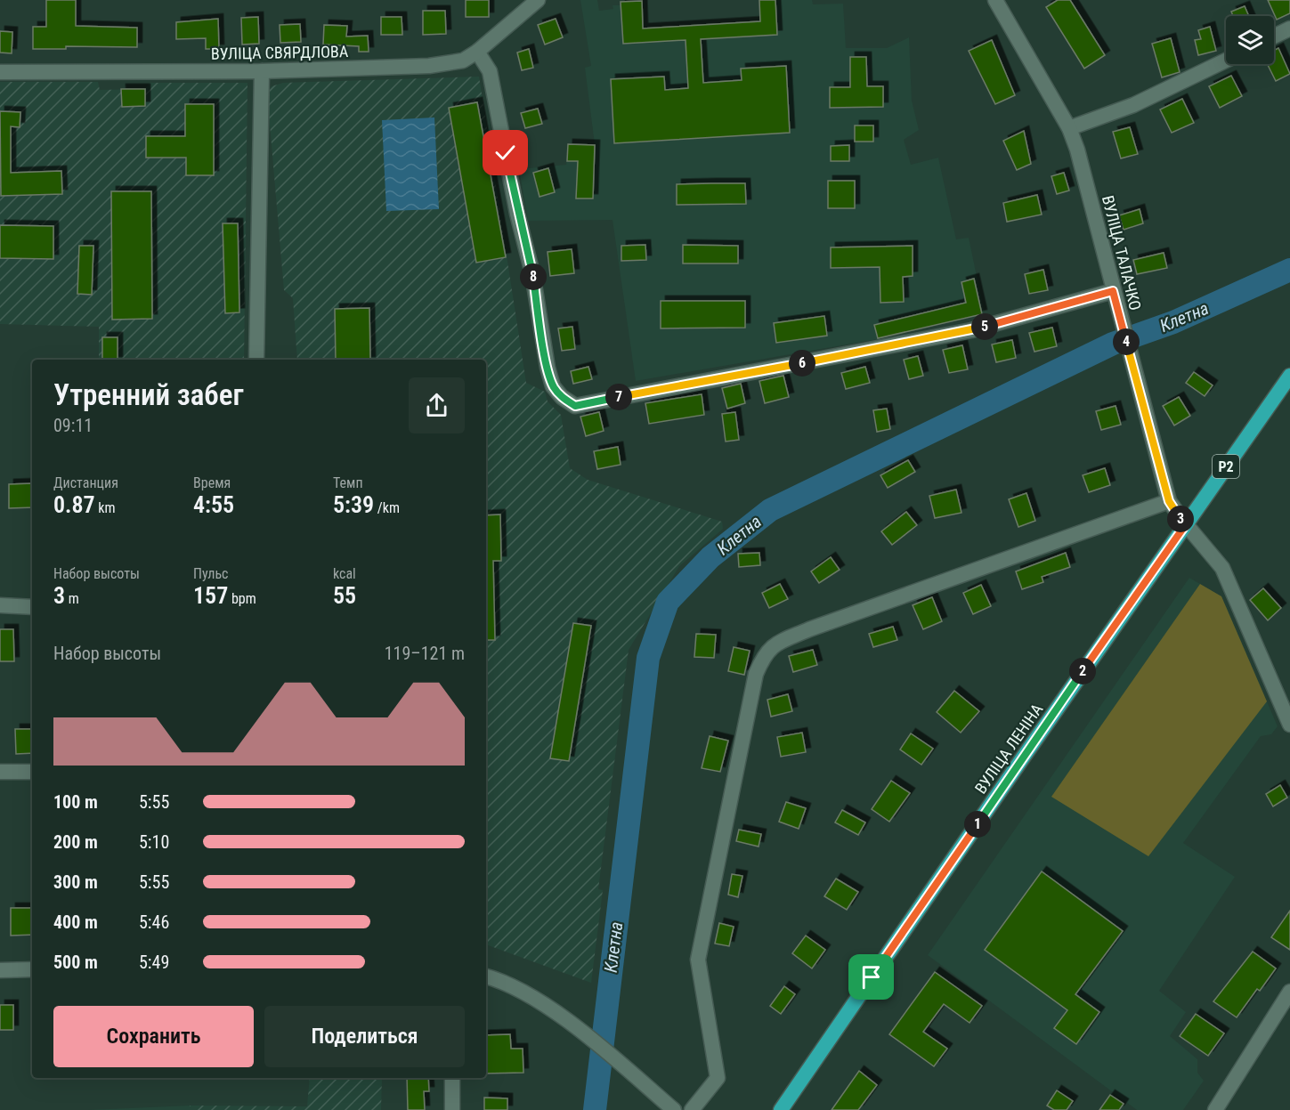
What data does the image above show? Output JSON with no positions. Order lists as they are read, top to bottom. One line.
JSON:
{"streets":{"main road":["Р2","ВУЛІЦА ЛЕНІНА"],"street":["ВУЛІЦА СВЯРДЛОВА","ВУЛІЦА ТАЛАЧКО"]},"crossings":[["ВУЛІЦА ТАЛАЧКО","ВУЛІЦА ЛЕНІНА"]],"water":["Клетна"],"page":{"pins":["8","5","4","6","7","3","2","1"],"heading":["Утренний забег","09:11"],"stats":[["Дистанция","0.87 km"],["Время","4:55"],["Темп","5:39 /km"],["Набор высоты","3 m"],["Пульс","157 bpm"],["kcal","55"]],"chart":["Набор высоты","119–121 m"],"list":[{"name":"100 m","note":"5:55"},{"name":"200 m","note":"5:10"},{"name":"300 m","note":"5:55"},{"name":"400 m","note":"5:46"},{"name":"500 m","note":"5:49"}],"buttons":["Сохранить","Поделиться"]}}
